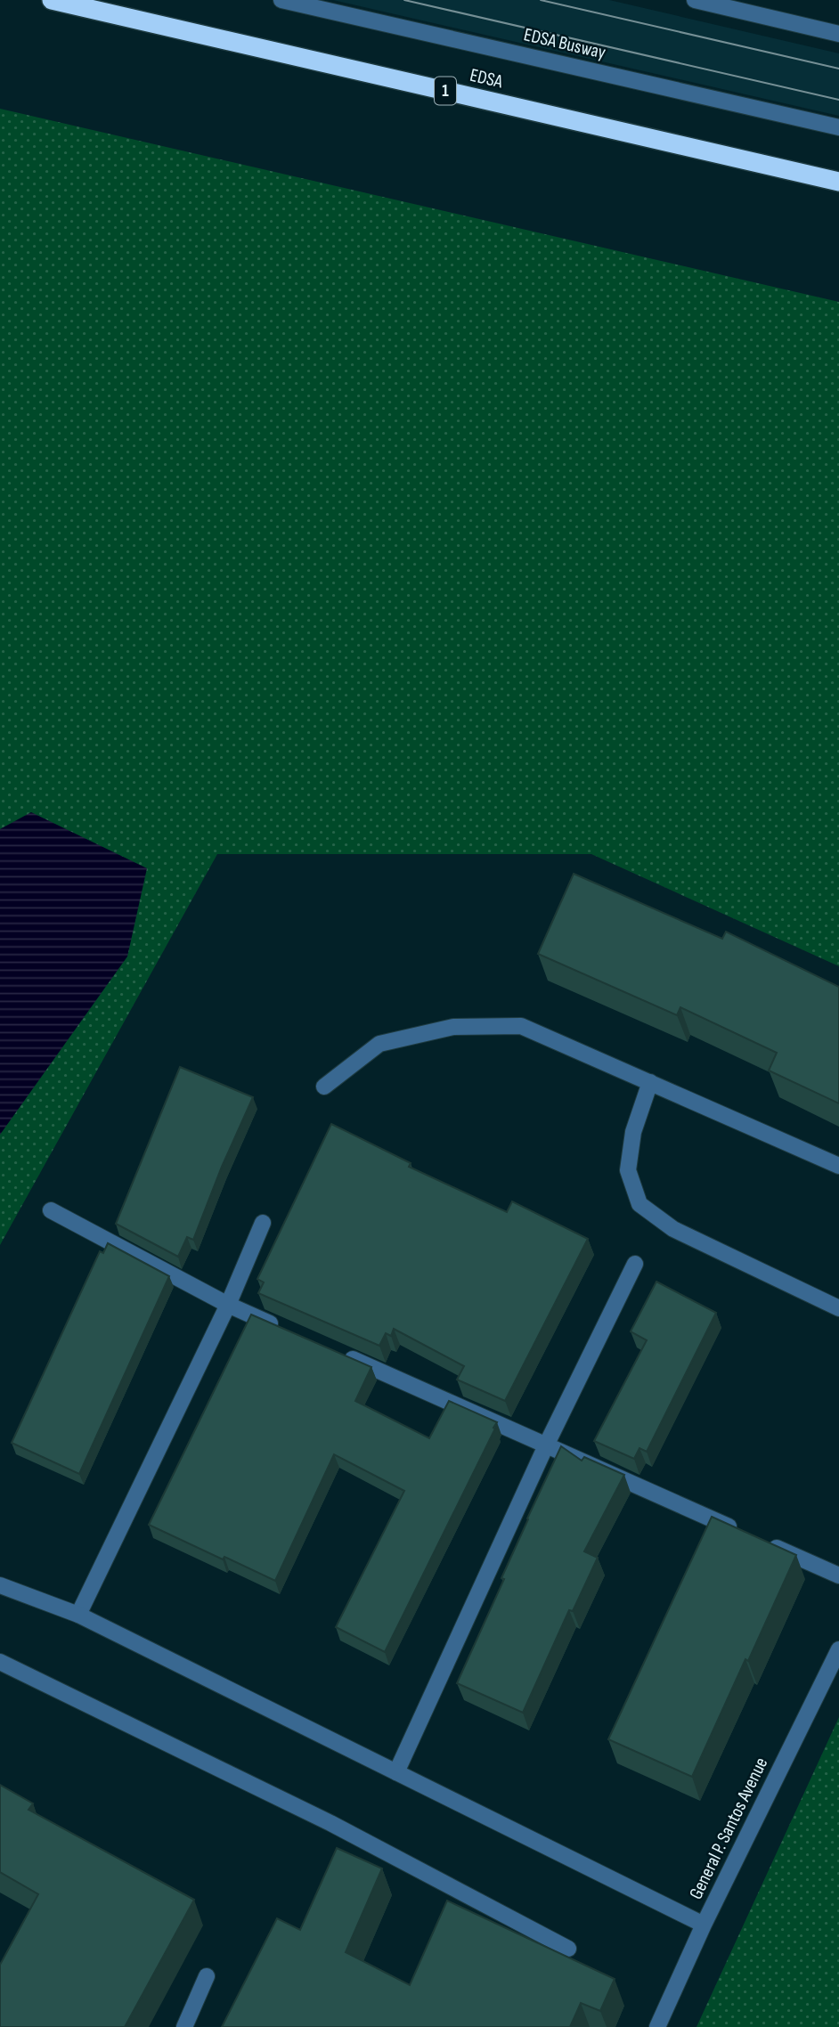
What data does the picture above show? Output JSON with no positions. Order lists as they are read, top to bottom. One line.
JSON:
{"streets":{"highway":["EDSA","1"],"street":["EDSA Busway","General P. Santos Avenue"]}}
